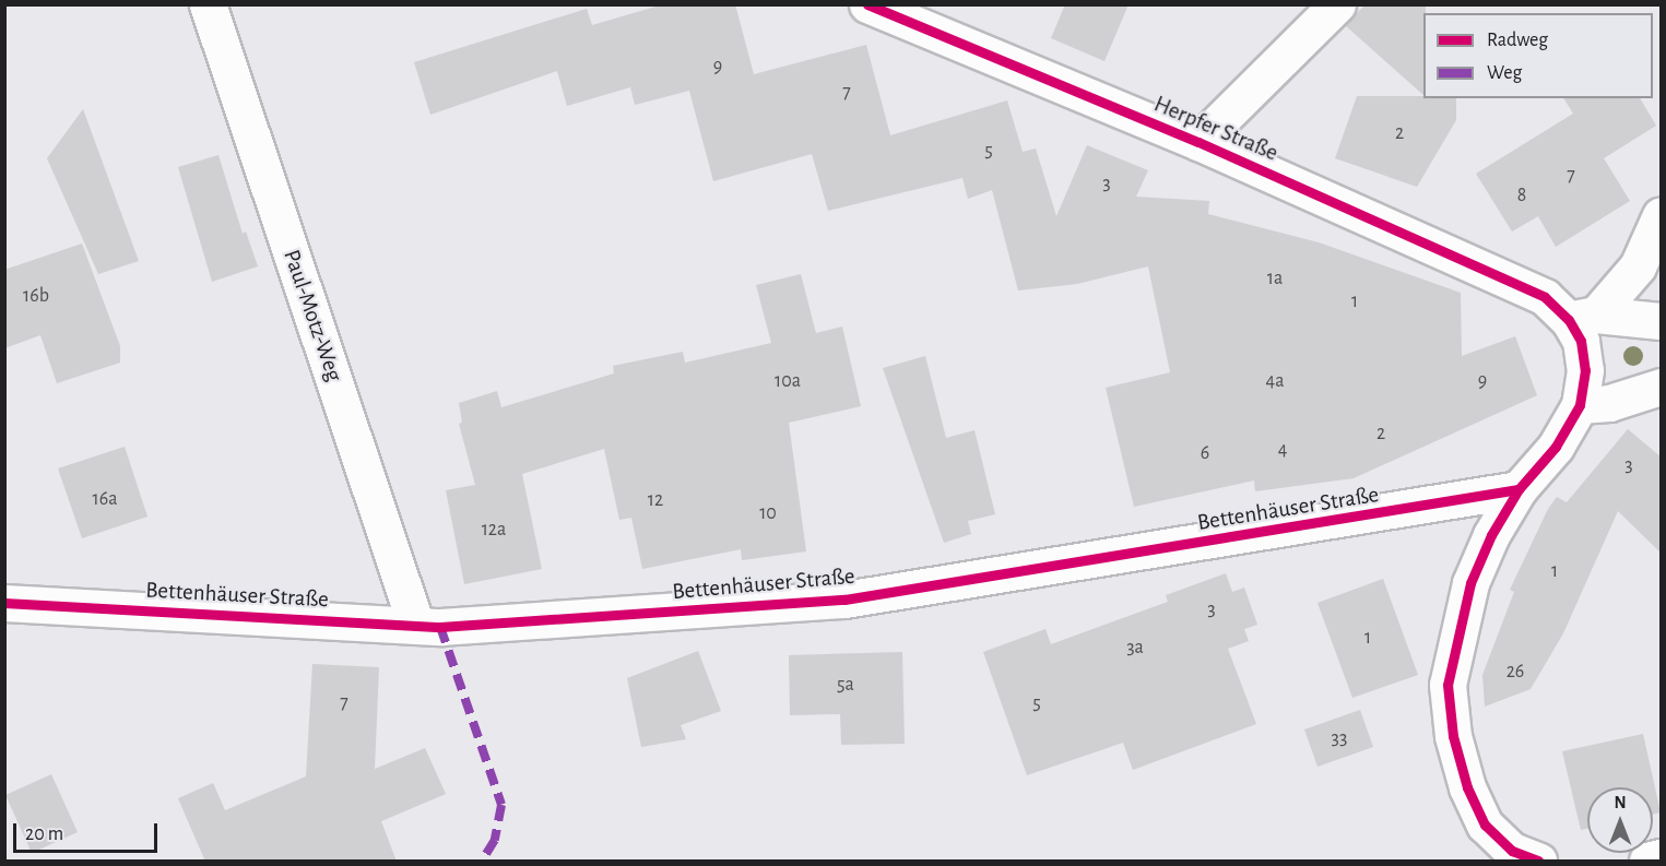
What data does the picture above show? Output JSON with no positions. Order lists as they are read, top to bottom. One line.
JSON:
{"streets":{"street":["Herpfer Straße","Paul-Motz-Weg","Bettenhäuser Straße"]},"crossings":[["Paul-Motz-Weg","Bettenhäuser Straße"]],"house_numbers":["9","7","2","5","7","3","8","1a","16b","1","10a","4a","9","2","4","6","3","16a","12","10","12a","1","3","1","3a","26","5a","7","5","33"],"legend":["Radweg","Weg"],"scale_bar":"20 m","north":"top"}
